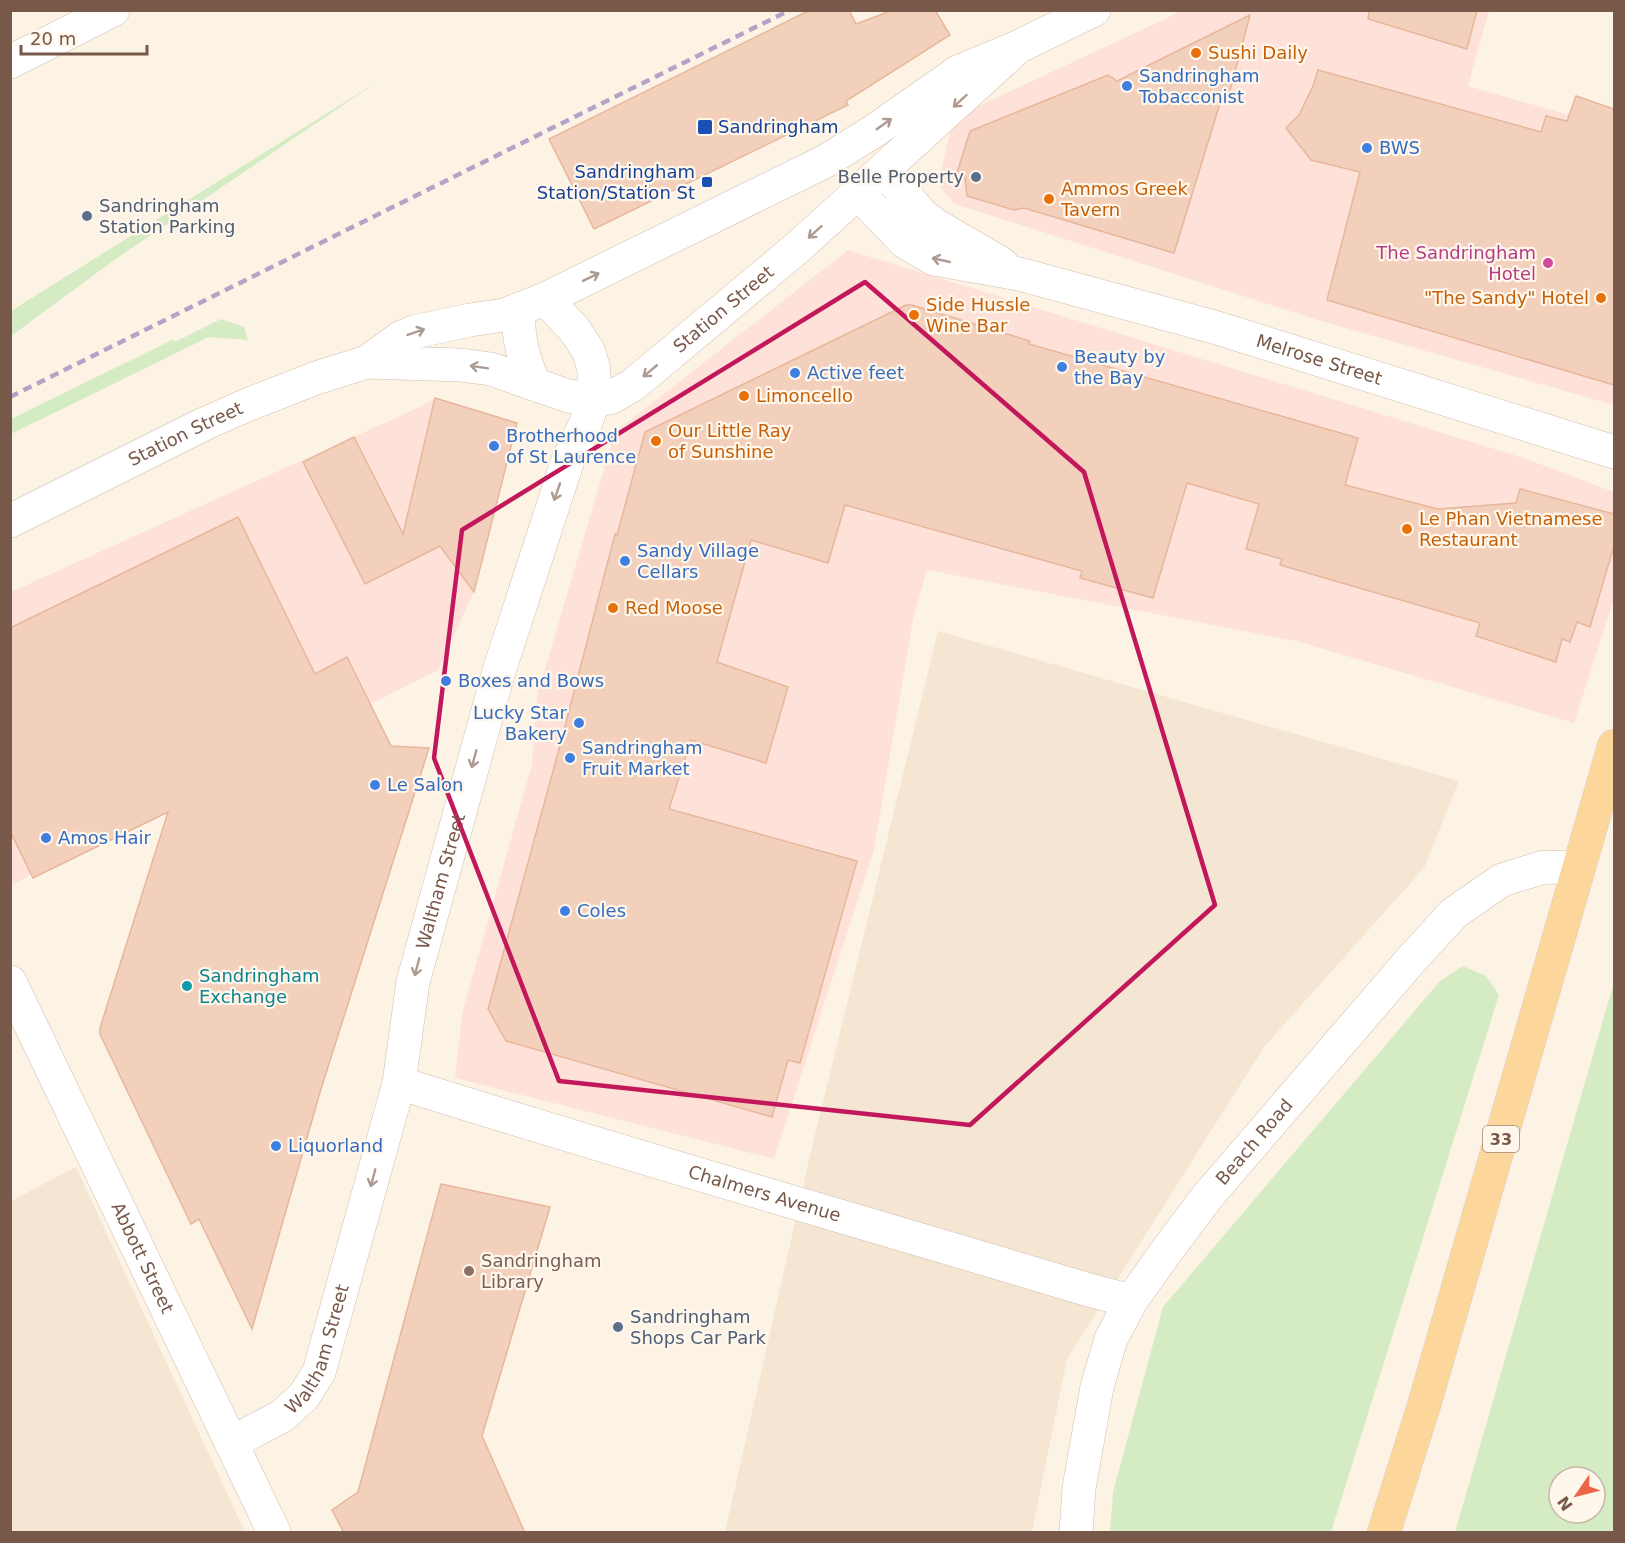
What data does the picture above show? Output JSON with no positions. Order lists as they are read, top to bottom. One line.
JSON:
{"streets":{"main road":["33"],"street":["Station Street","Melrose Street","Waltham Street","Beach Road","Chalmers Avenue","Abbott Street"]},"crossings":[["Station Street","Melrose Street"],["Station Street","Waltham Street"],["Waltham Street","Chalmers Avenue"],["Waltham Street","Abbott Street"],["33","Beach Road"],["Beach Road","Chalmers Avenue"]],"one_way":["Waltham Street"],"places":{"other":["Sushi Daily","Sandringham Tobacconist","BWS","Belle Property","Ammos Greek Tavern","Sandringham Station Parking","The Sandringham Hotel","\"The Sandy\" Hotel","Side Hussle Wine Bar","Beauty by the Bay","Active feet","Limoncello","Our Little Ray of Sunshine","Brotherhood of St Laurence","Le Phan Vietnamese Restaurant","Sandy Village Cellars","Red Moose","Boxes and Bows","Lucky Star Bakery","Sandringham Fruit Market","Le Salon","Amos Hair","Coles","Sandringham Exchange","Liquorland","Sandringham Library","Sandringham Shops Car Park"],"transit":["Sandringham","Sandringham Station/Station St"]},"scale_bar":"20 m","north":"bottom left"}
